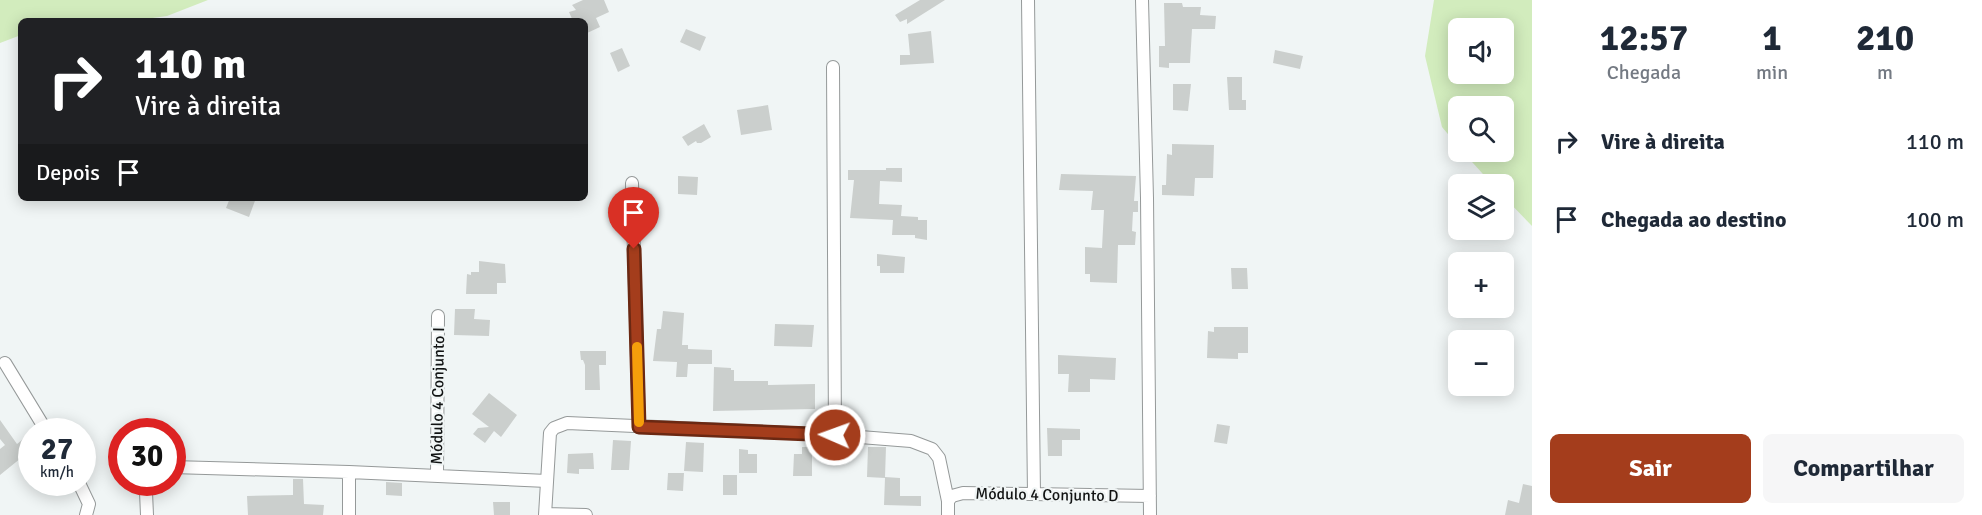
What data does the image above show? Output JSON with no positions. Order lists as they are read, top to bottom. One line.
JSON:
{"streets":{"street":["Módulo 4 Conjunto I","Módulo 4 Conjunto D"]},"page":{"eta":["12:57","Chegada","1","min","210","m"],"map_buttons":["+","−"],"turn":["110 m","Vire à direita"],"list":[{"name":"Vire à direita","value":"110 m"},{"name":"Chegada ao destino","value":"100 m"}],"then":"Depois","speed":"27 km/h","limit":"30","buttons":["Sair","Compartilhar"]}}
